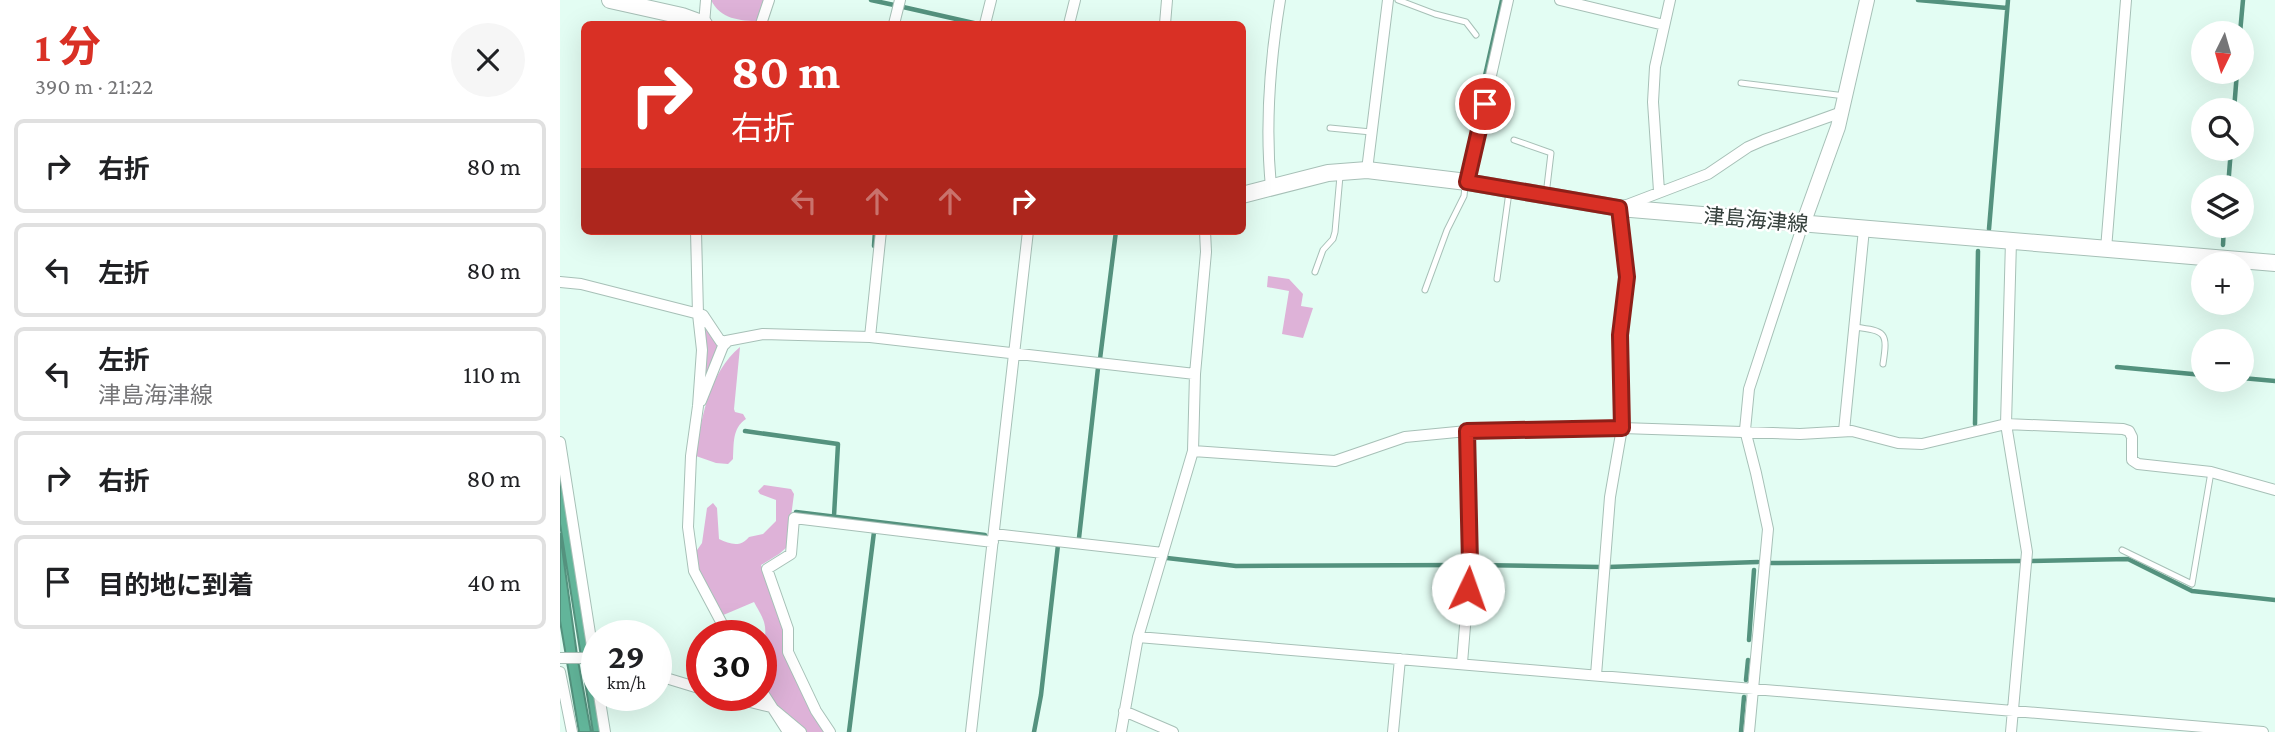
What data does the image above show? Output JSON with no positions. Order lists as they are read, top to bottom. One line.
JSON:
{"streets":{"main road":["津島海津線"]},"north":"bottom","page":{"heading":["1 分","390 m · 21:22"],"map_buttons":["+","−"],"turn":["80 m","右折"],"list":[{"name":"右折","value":"80 m"},{"name":"左折","value":"80 m"},{"name":"左折","note":"津島海津線","value":"110 m"},{"name":"右折","value":"80 m"},{"name":"目的地に到着","value":"40 m"}],"speed":"29 km/h","limit":"30"}}
